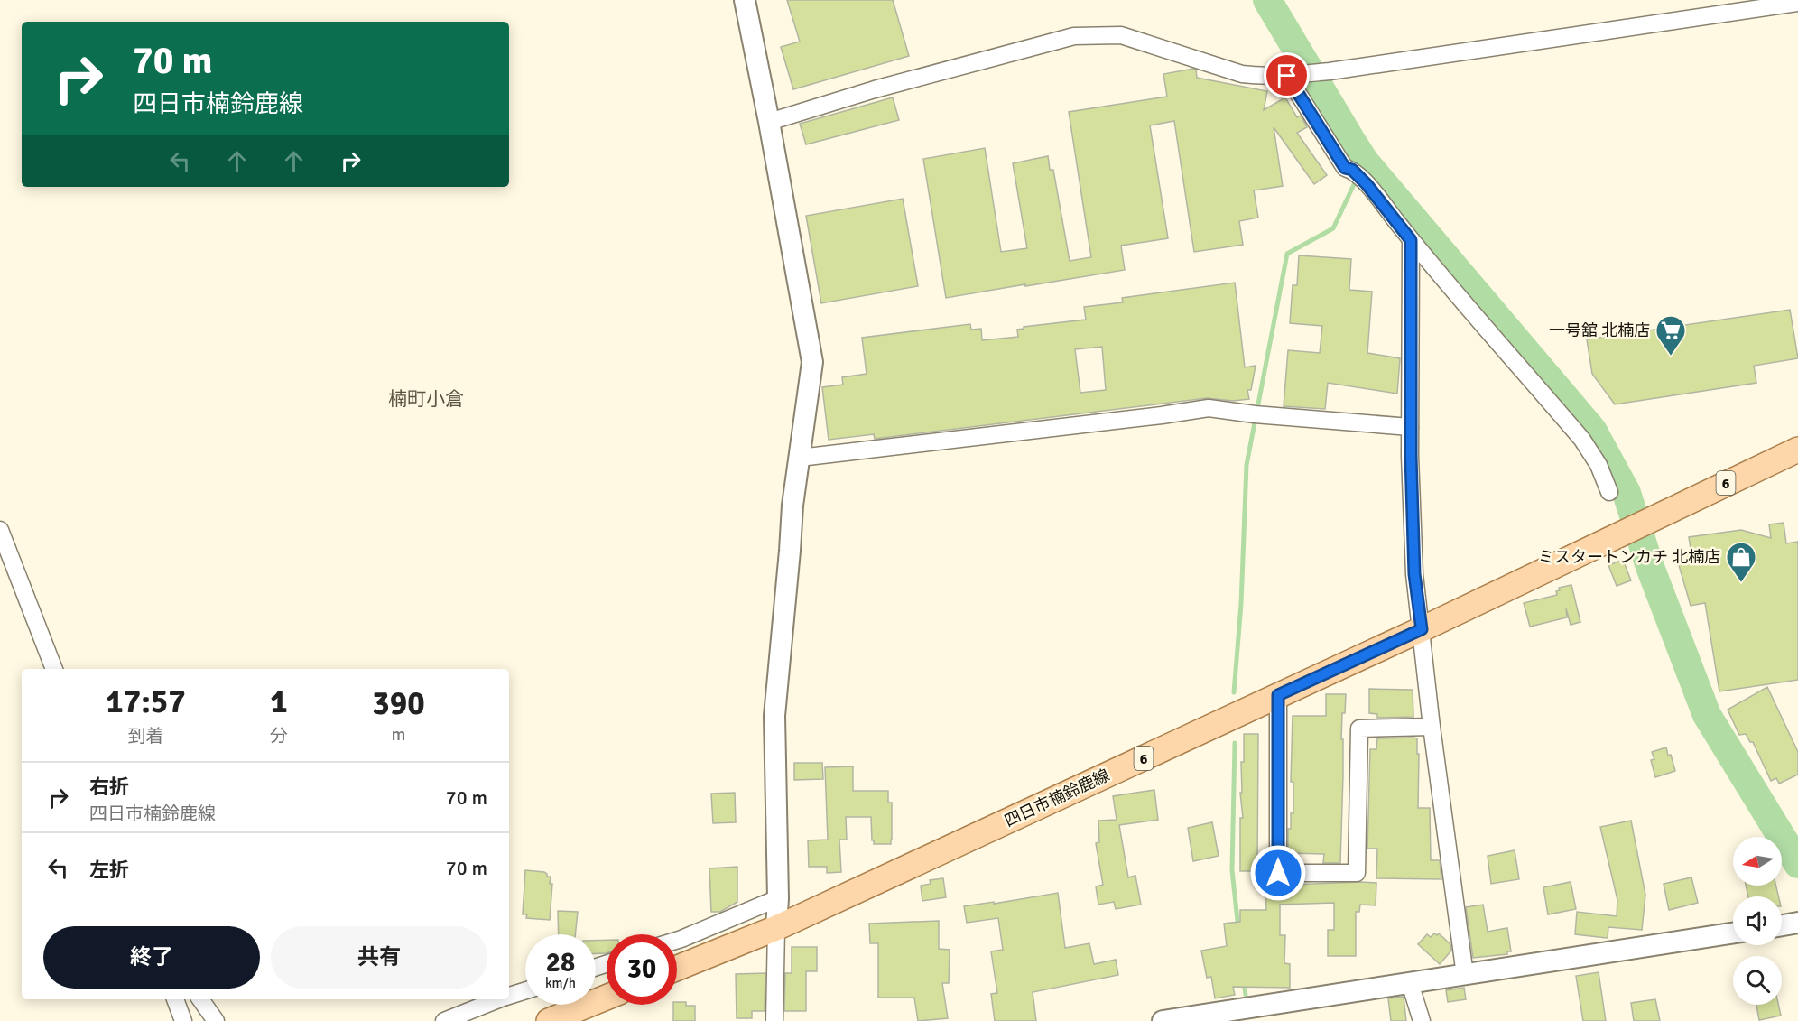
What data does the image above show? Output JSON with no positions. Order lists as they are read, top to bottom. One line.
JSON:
{"streets":{"main road":["6","四日市楠鈴鹿線"]},"districts":["楠町小倉"],"places":{"supermarket":["一号舘 北楠店"],"shop":["ミスタートンカチ 北楠店"]},"north":"left","page":{"turn":["70 m","四日市楠鈴鹿線"],"eta":["17:57","到着","1","分","390","m"],"list":[{"name":"右折","note":"四日市楠鈴鹿線","value":"70 m"},{"name":"左折","value":"70 m"}],"buttons":["終了","共有"],"speed":"28 km/h","limit":"30"}}
